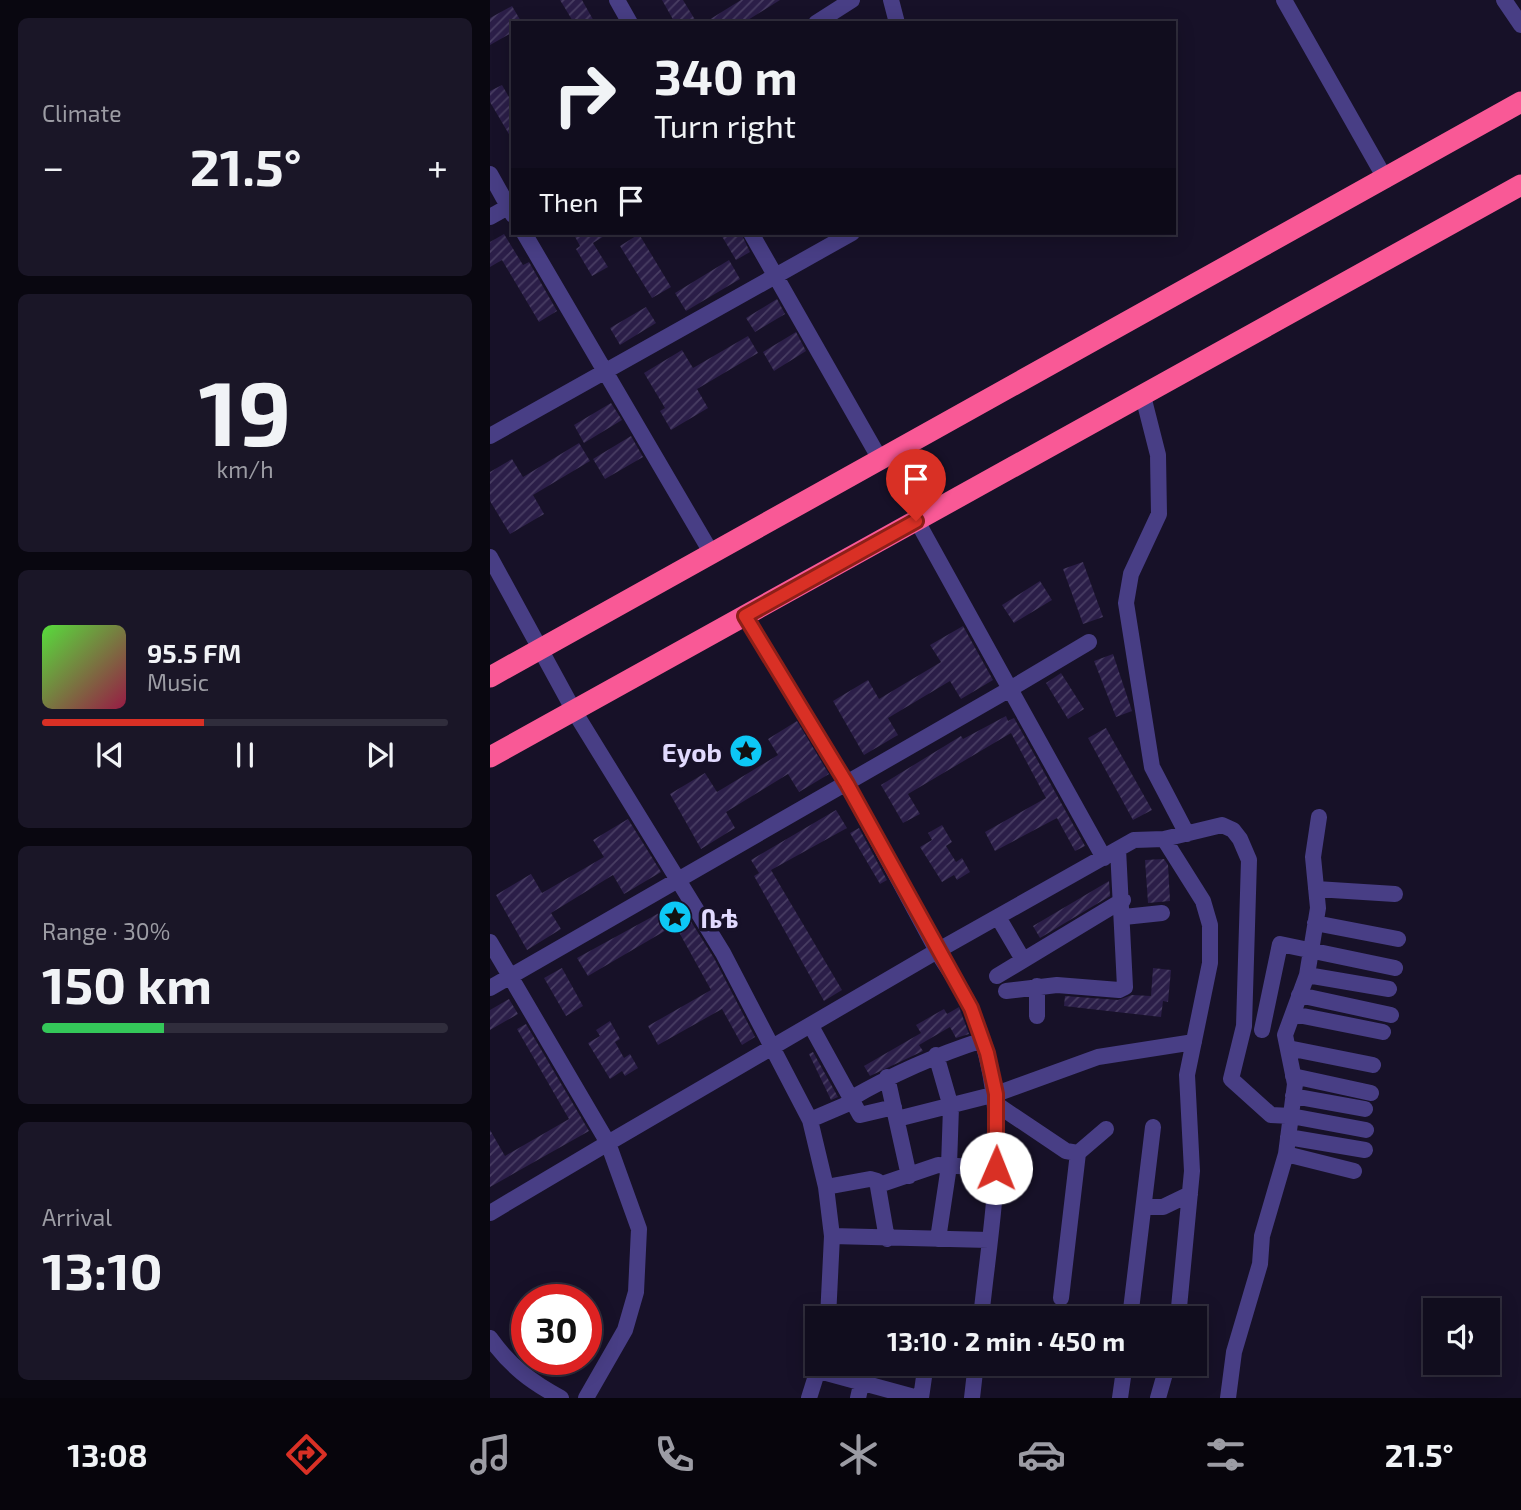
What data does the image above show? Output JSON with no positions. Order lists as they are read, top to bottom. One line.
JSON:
{"places":{"place":["Eyob","ቤቴ"]},"page":{"tile":["Climate",["19","km/h"],["Range · 30%","150 km"],["Arrival","13:10"]],"turn":["340 m","Turn right"],"heat":["−","21.5°","+"],"then":"Then","song":["95.5 FM","Music"],"limit":"30","trip":"13:10 · 2 min · 450 m","tabs":["13:08","21.5°"]}}
